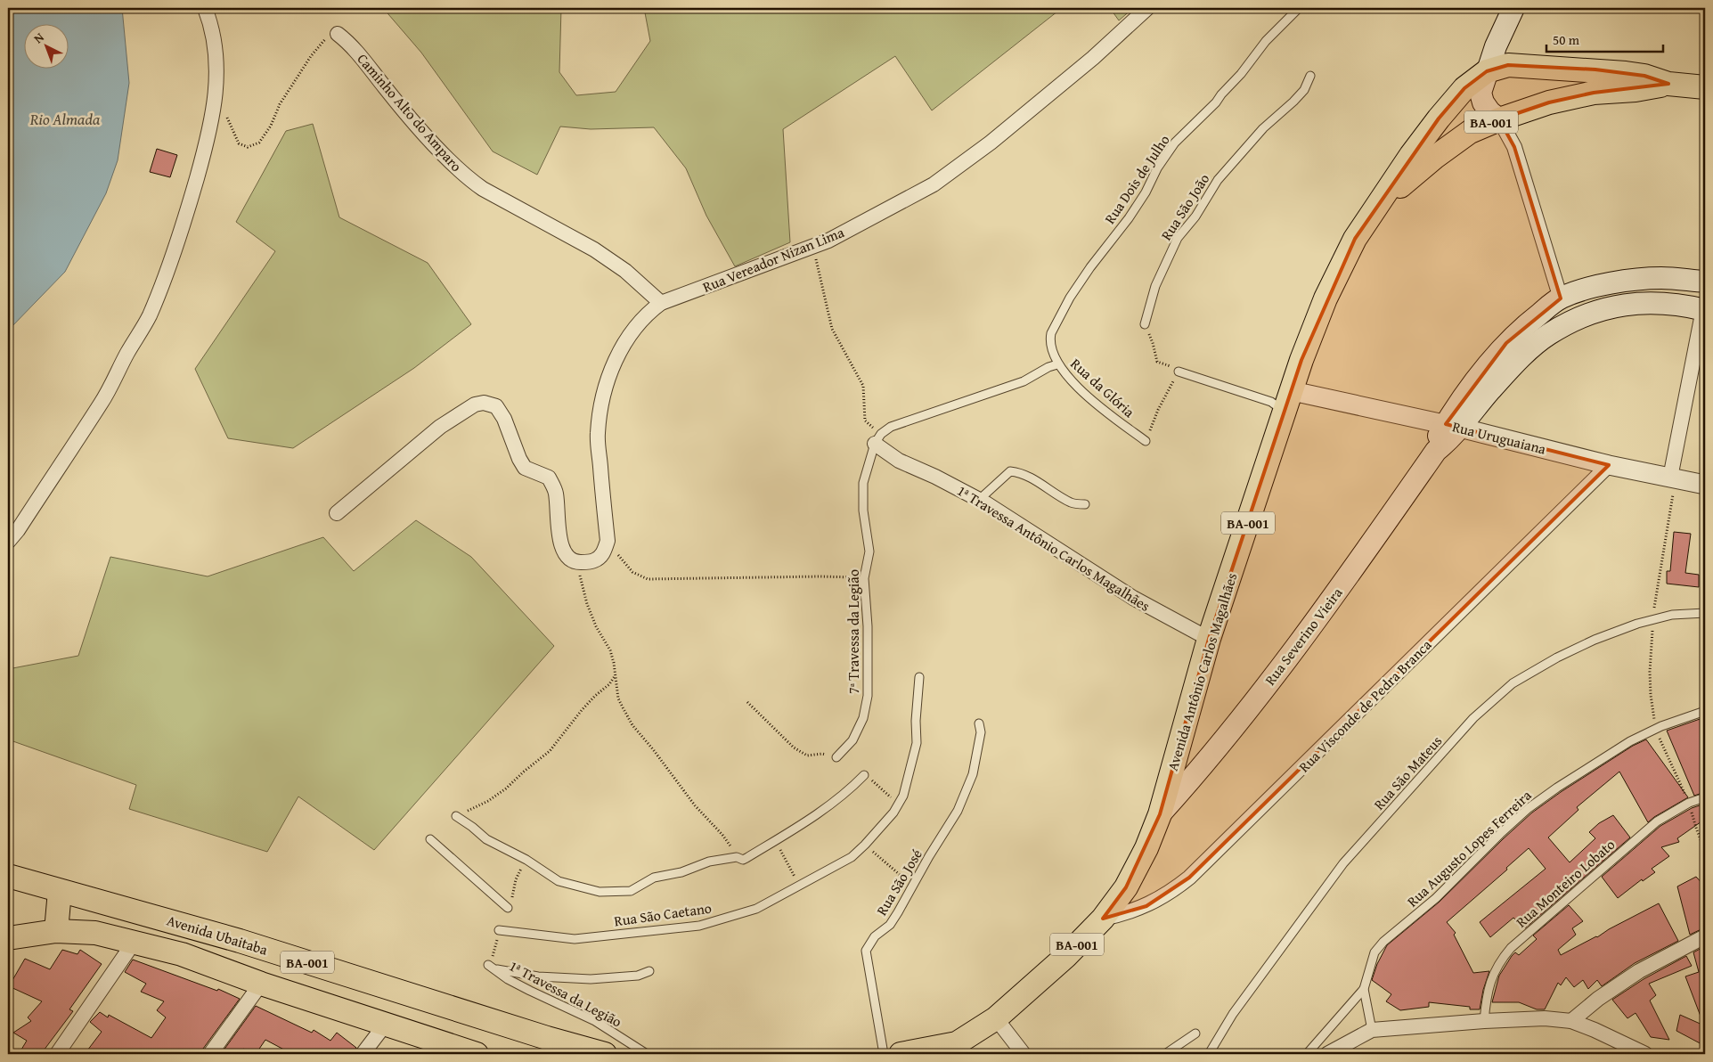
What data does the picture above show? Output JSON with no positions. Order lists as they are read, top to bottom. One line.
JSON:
{"streets":{"main road":["BA-001","Rua Severino Vieira","Avenida Antônio Carlos Magalhães","Avenida Ubaitaba"],"street":["Caminho Alto do Amparo","Rua Vereador Nizan Lima","Rua Uruguaiana","1ª Travessa Antônio Carlos Magalhães","Rua Visconde de Pedra Branca"],"lane":["Rua Dois de Julho","Rua São João","Rua da Glória","7ª Travessa da Legião","Rua São Mateus","Rua Augusto Lopes Ferreira","Rua São José","Rua Monteiro Lobato","Rua São Caetano","1ª Travessa da Legião"]},"crossings":[["Caminho Alto do Amparo","Rua Vereador Nizan Lima"],["BA-001","Avenida Ubaitaba"],["Rua Dois de Julho","Rua da Glória"],["Rua da Glória","1ª Travessa Antônio Carlos Magalhães"],["Rua da Glória","7ª Travessa da Legião"],["Rua Uruguaiana","Rua Severino Vieira"],["Rua Uruguaiana","Avenida Antônio Carlos Magalhães"],["Rua Uruguaiana","Rua Visconde de Pedra Branca"],["1ª Travessa Antônio Carlos Magalhães","7ª Travessa da Legião"],["1ª Travessa Antônio Carlos Magalhães","Avenida Antônio Carlos Magalhães"],["Rua Severino Vieira","Avenida Antônio Carlos Magalhães"],["Avenida Antônio Carlos Magalhães","Rua Visconde de Pedra Branca"]],"water":["Rio Almada"],"scale_bar":"50 m","north":"top left"}
